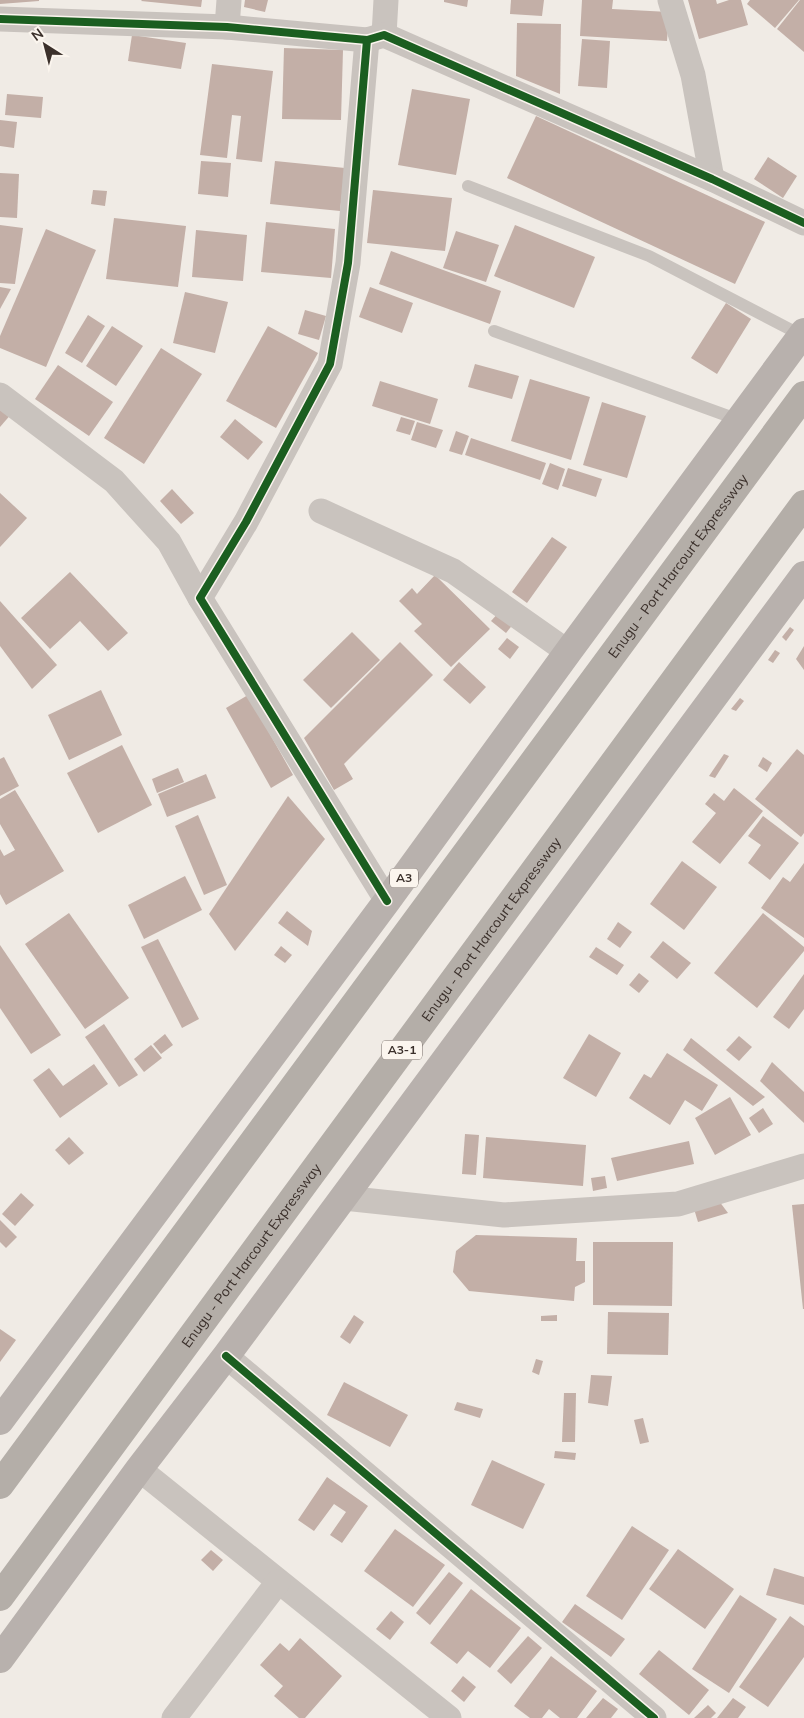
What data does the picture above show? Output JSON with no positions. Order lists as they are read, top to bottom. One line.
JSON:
{"streets":{"highway":["Enugu - Port Harcourt Expressway","A3-1"],"main road":["A3"]},"north":"top left"}
